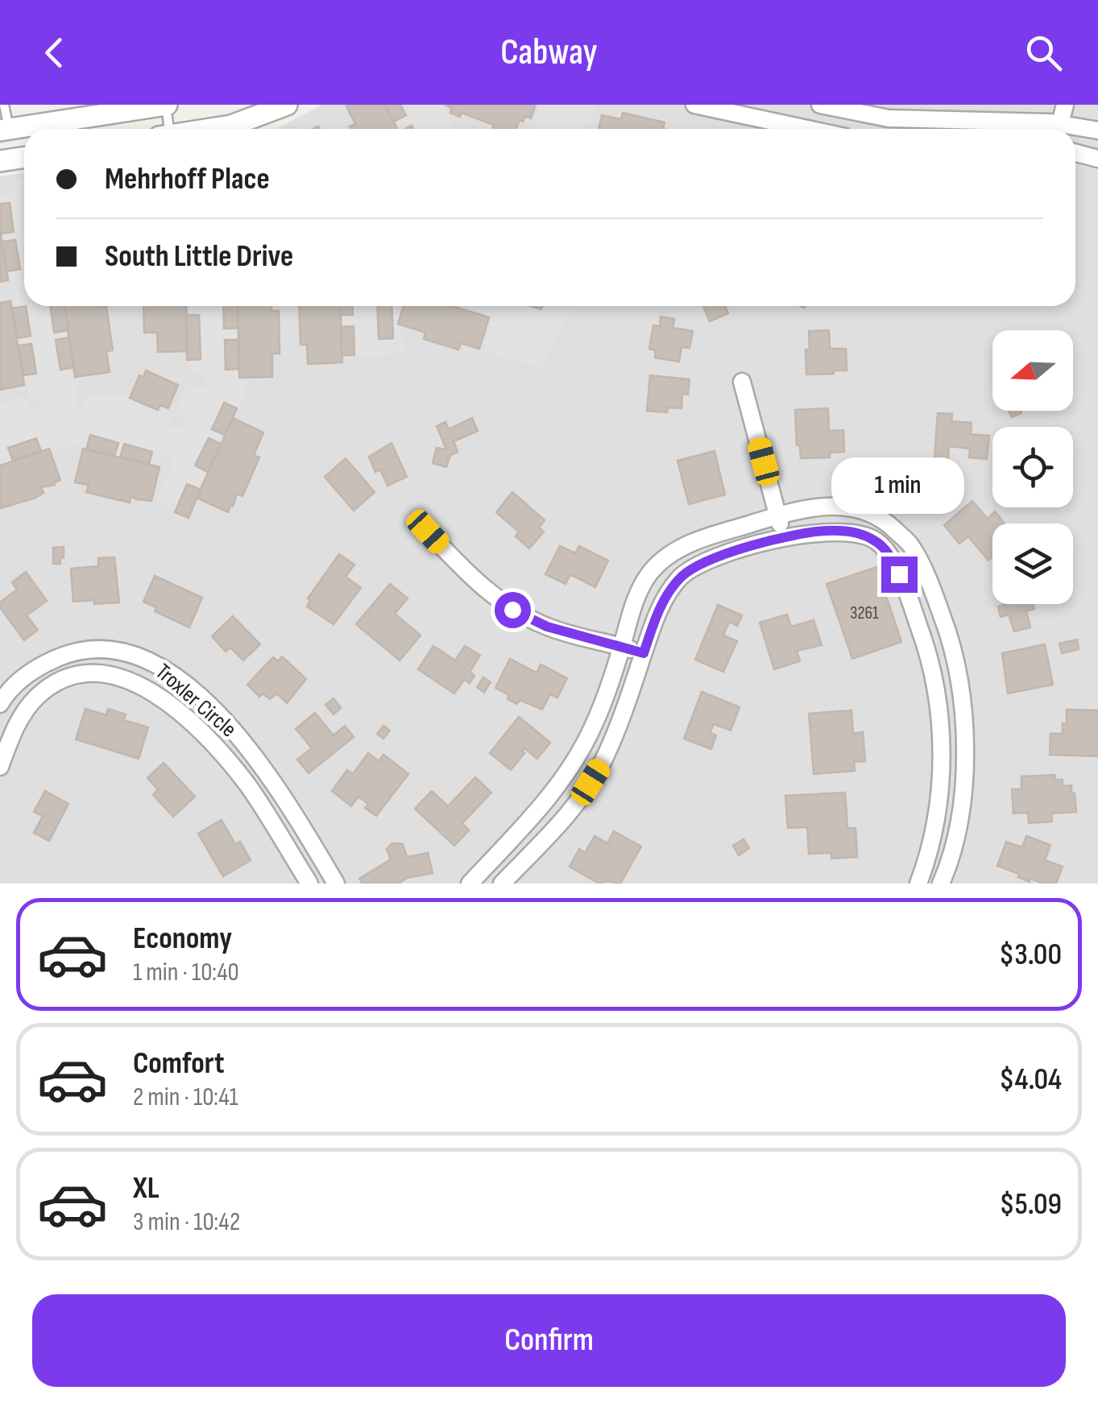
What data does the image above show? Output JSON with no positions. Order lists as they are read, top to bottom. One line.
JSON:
{"streets":{"street":["Troxler Circle"]},"house_numbers":["3261"],"north":"left","page":{"header":"Cabway","banner":["Mehrhoff Place","South Little Drive"],"bubble":"1 min","list":[{"name":"Economy","note":"1 min · 10:40","value":"$3.00"},{"name":"Comfort","note":"2 min · 10:41","value":"$4.04"},{"name":"XL","note":"3 min · 10:42","value":"$5.09"}],"buttons":"Confirm"}}
